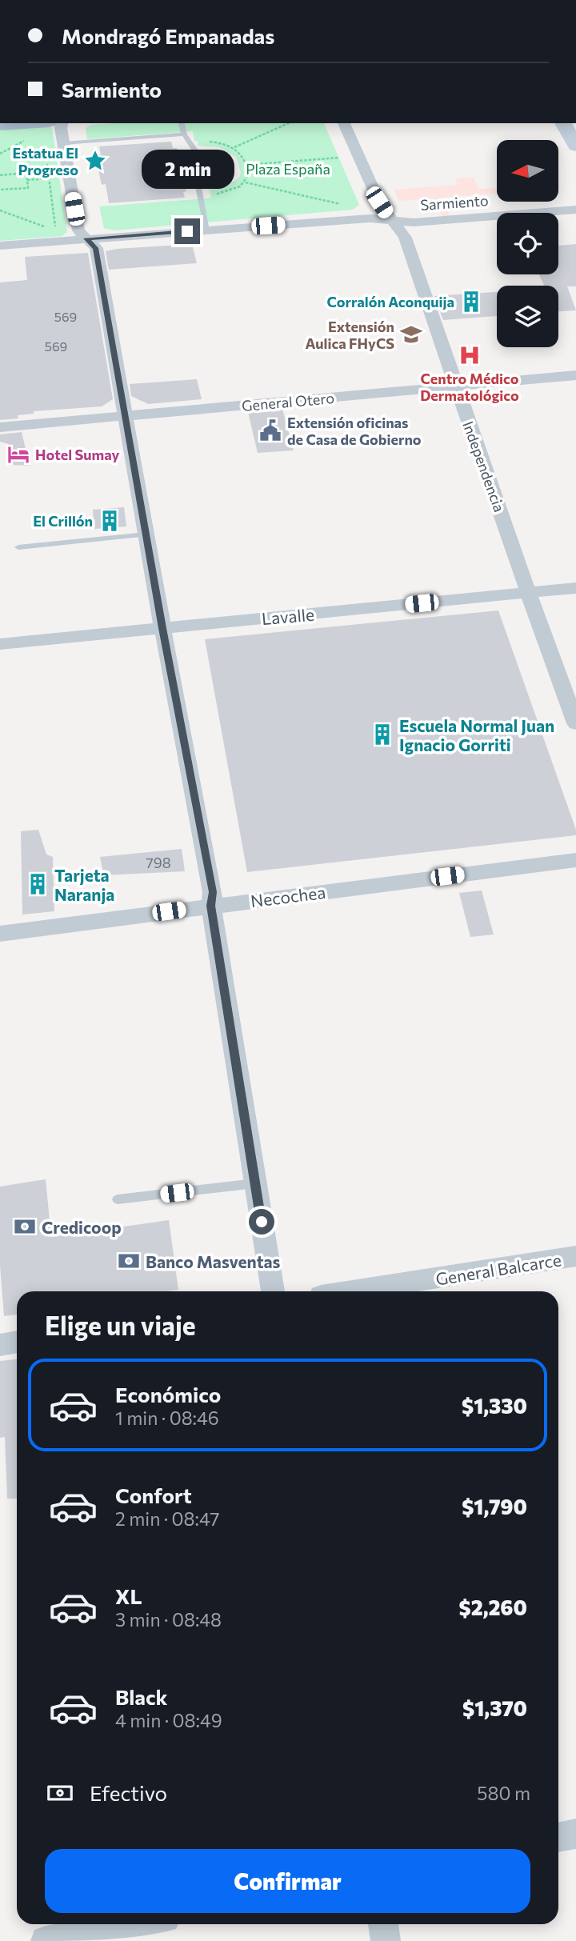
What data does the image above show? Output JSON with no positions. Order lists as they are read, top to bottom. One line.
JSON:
{"streets":{"street":["Sarmiento","General Otero","Independencia","Lavalle","Necochea","General Balcarce"]},"crossings":[["Sarmiento","Independencia"],["General Otero","Independencia"],["Independencia","Lavalle"]],"parks":["Plaza España"],"places":{"place":["Estatua El Progreso"],"building":["Corralón Aconquija","El Crillón","Escuela Normal Juan Ignacio Gorriti","Tarjeta Naranja"],"school or university":["Extensión Aulica FHyCS"],"hospital":["Centro Médico Dermatológico"],"public building":["Extensión oficinas de Casa de Gobierno"],"hotel":["Hotel Sumay"],"bank":["Credicoop","Banco Masventas"]},"house_numbers":["569","569","798"],"north":"left","page":{"banner":["Mondragó Empanadas","Sarmiento"],"bubble":"2 min","heading":"Elige un viaje","list":[{"name":"Económico","note":"1 min · 08:46","value":"$1,330"},{"name":"Confort","note":"2 min · 08:47","value":"$1,790"},{"name":"XL","note":"3 min · 08:48","value":"$2,260"},{"name":"Black","note":"4 min · 08:49","value":"$1,370"}],"pay":["Efectivo","580 m"],"buttons":"Confirmar"}}
